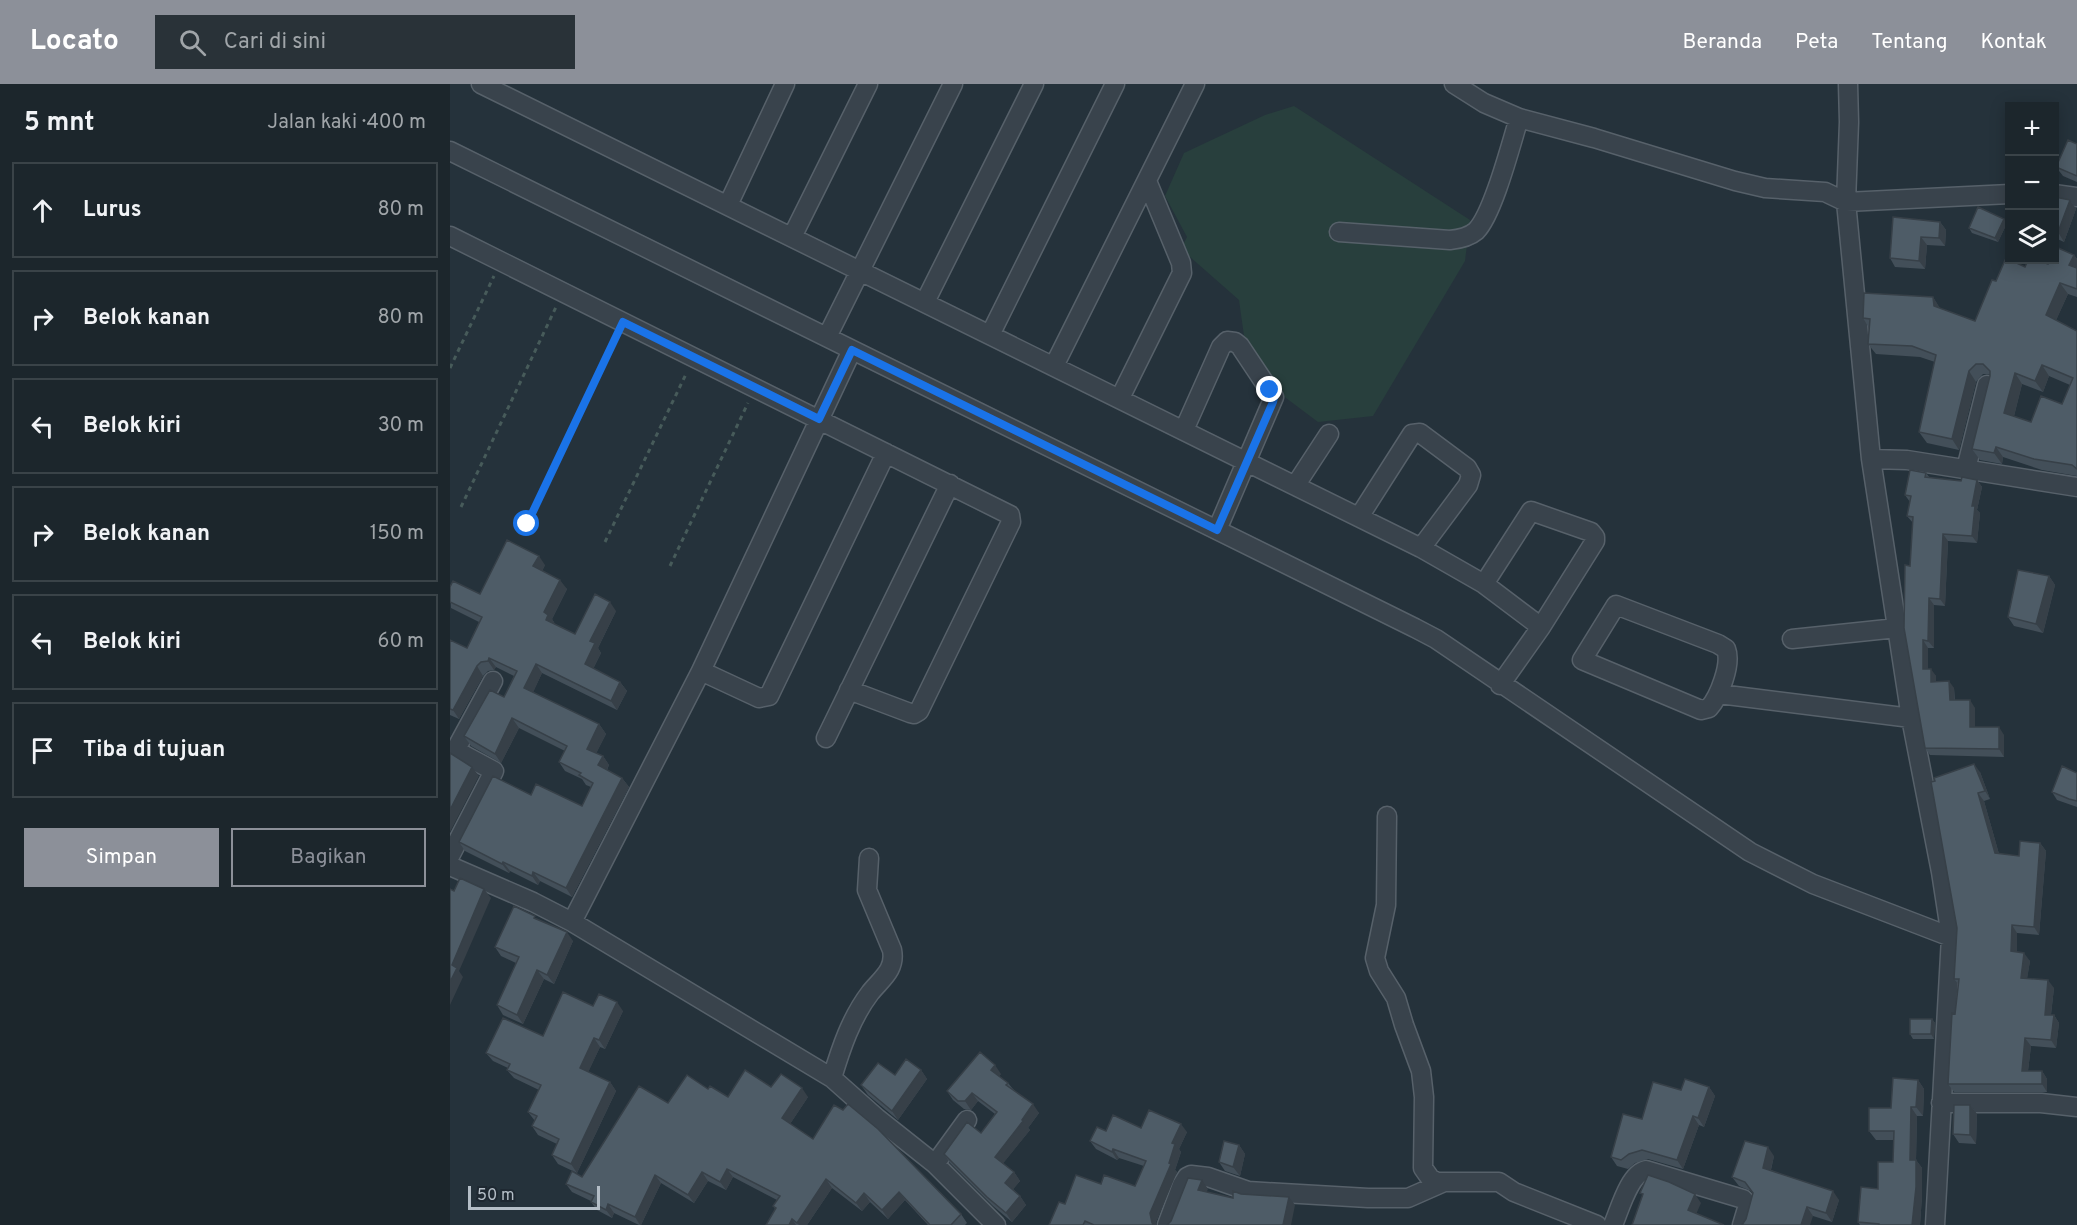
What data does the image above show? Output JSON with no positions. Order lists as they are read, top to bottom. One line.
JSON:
{"scale_bar":"50 m","page":{"header":"Locato","search":"Cari di sini","nav":["Beranda","Peta","Tentang","Kontak"],"heading":["5 mnt","Jalan kaki · 400 m"],"map_buttons":["+","−"],"list":[["Lurus","80 m"],["Belok kanan","80 m"],["Belok kiri","30 m"],["Belok kanan","150 m"],["Belok kiri","60 m"],"Tiba di tujuan"],"buttons":["Simpan","Bagikan"],"scale":"50 m"}}
